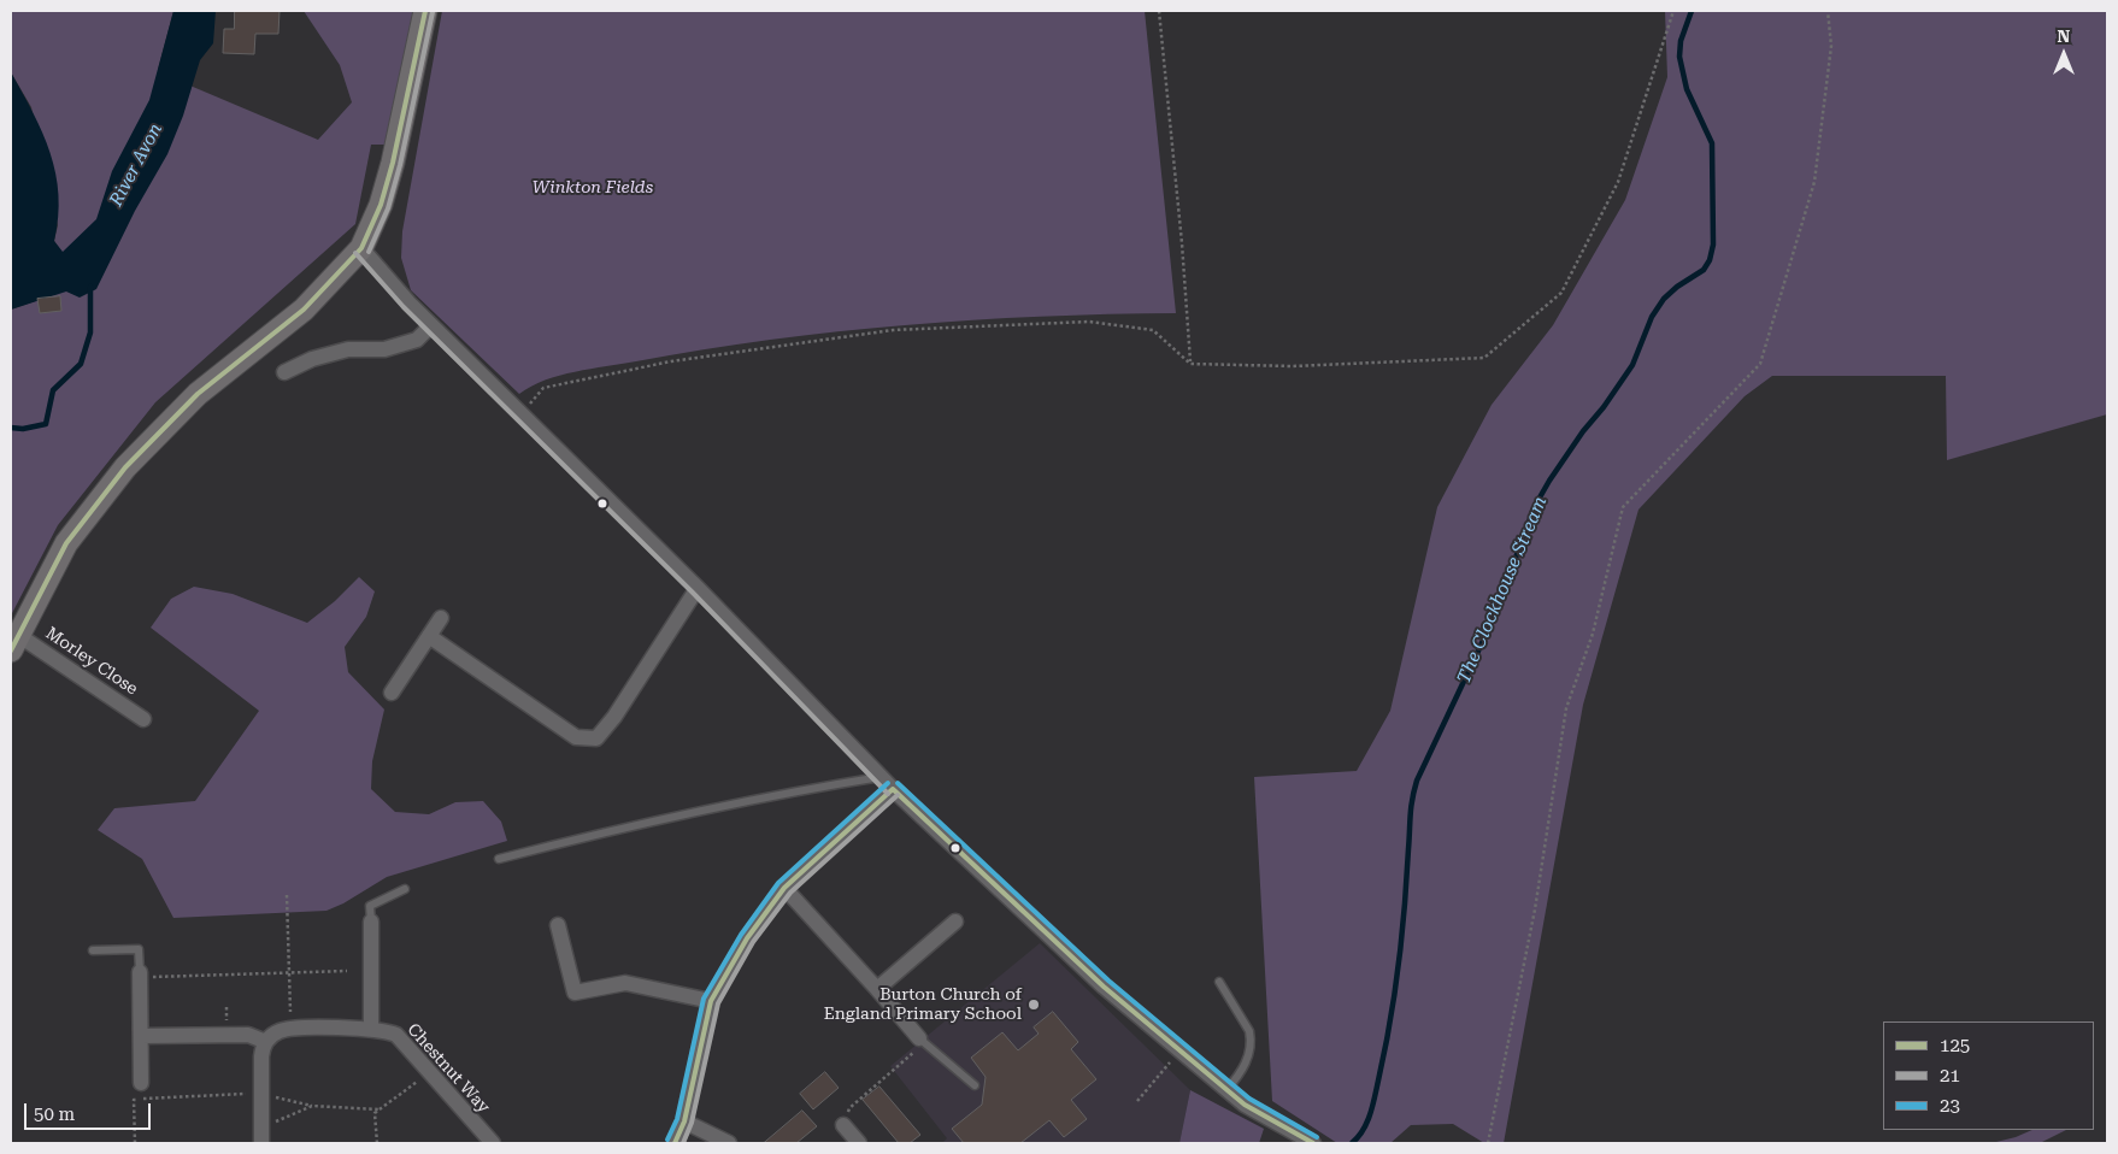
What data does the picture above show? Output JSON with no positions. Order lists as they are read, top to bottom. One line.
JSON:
{"streets":{"street":["Morley Close","Chestnut Way"]},"water":["River Avon","The Clockhouse Stream"],"parks":["Winkton Fields"],"places":["Burton Church of England Primary School"],"lines":["transit line 125","transit line 21","transit line 23"],"legend":["125","21","23"],"scale_bar":"50 m","north":"top"}
